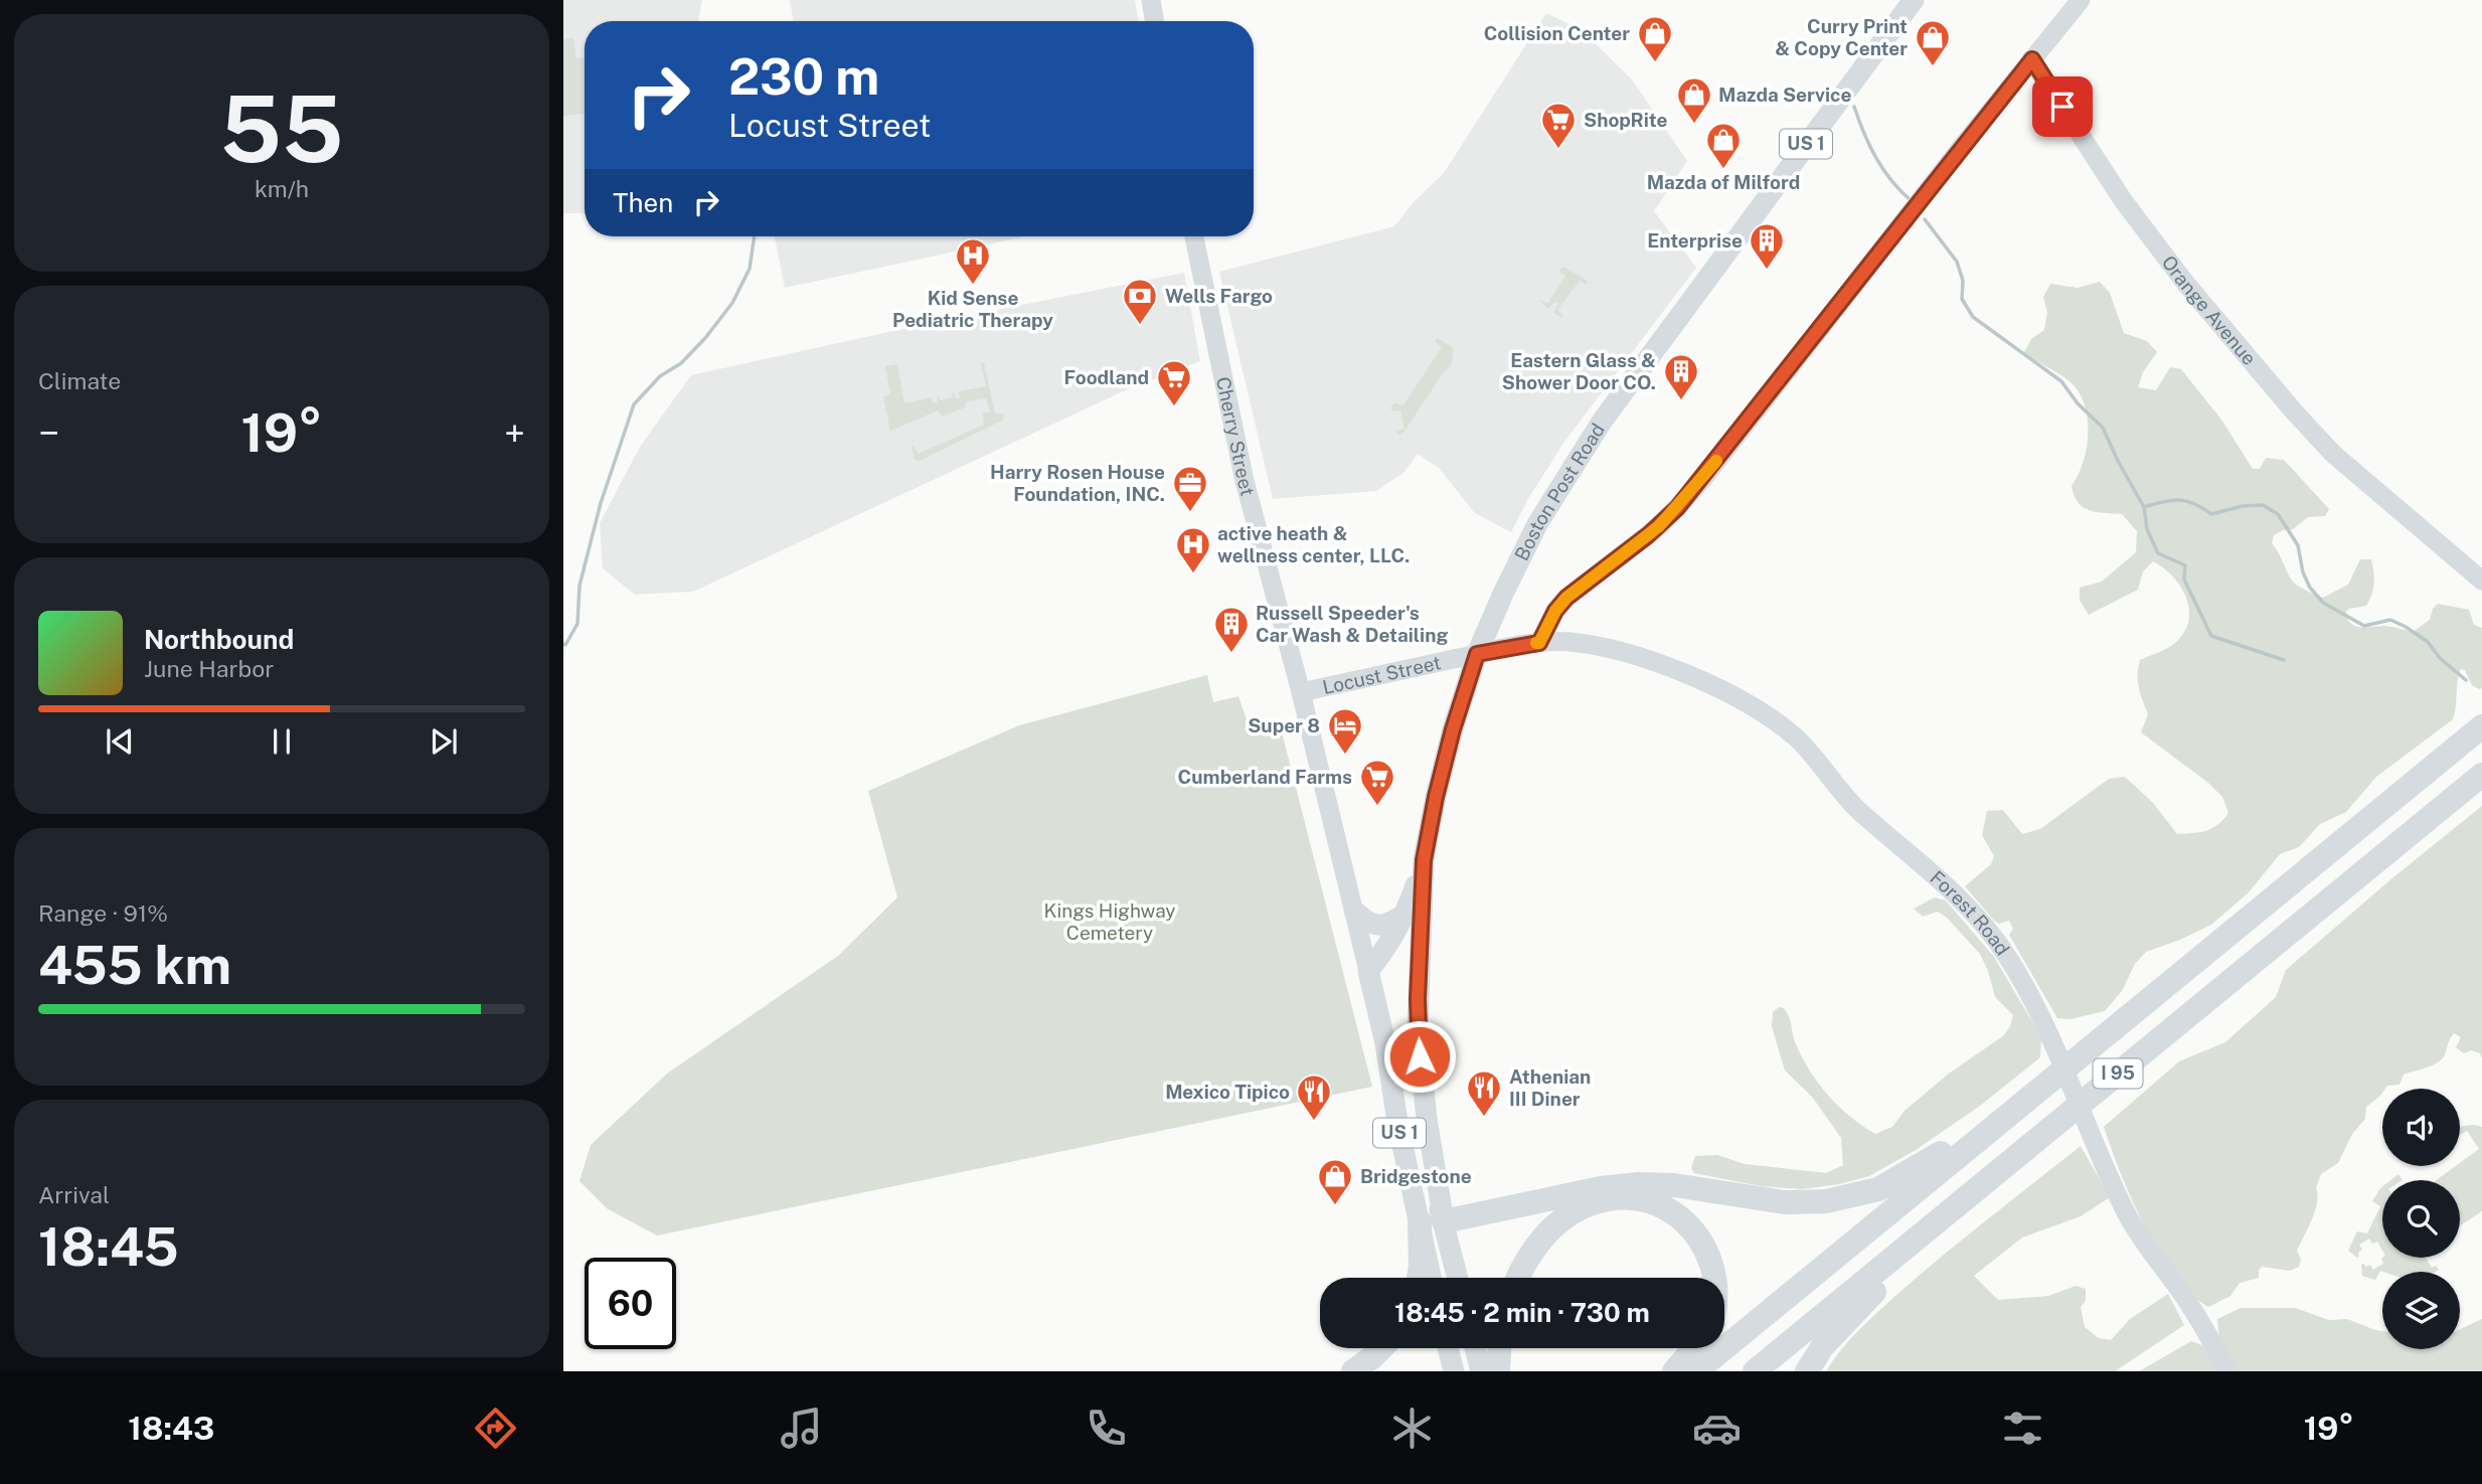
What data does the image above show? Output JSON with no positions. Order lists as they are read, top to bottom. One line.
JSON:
{"streets":{"highway":["I 95"],"main road":["US 1","Orange Avenue","Cherry Street","Boston Post Road","Locust Street","Forest Road"]},"crossings":[["Cherry Street","Boston Post Road"],["Cherry Street","Locust Street"],["Boston Post Road","Locust Street"],["Locust Street","Forest Road"]],"parks":["Kings Highway Cemetery"],"places":{"shop":["Collision Center","Curry Print & Copy Center","Mazda Service","Mazda of Milford","Bridgestone"],"supermarket":["ShopRite","Foodland","Cumberland Farms"],"building":["Enterprise","Eastern Glass & Shower Door CO.","Russell Speeder's Car Wash & Detailing"],"hospital":["Kid Sense Pediatric Therapy","active heath & wellness center, LLC."],"bank":["Wells Fargo"],"office":["Harry Rosen House Foundation, INC."],"hotel":["Super 8"],"restaurant":["Athenian III Diner","Mexico Tipico"]},"page":{"tile":[["55","km/h"],"Climate",["Range · 91%","455 km"],["Arrival","18:45"]],"turn":["230 m","Locust Street"],"then":"Then","heat":["−","19°","+"],"song":["Northbound","June Harbor"],"limit":"60","trip":"18:45 · 2 min · 730 m","tabs":["18:43","19°"]}}
